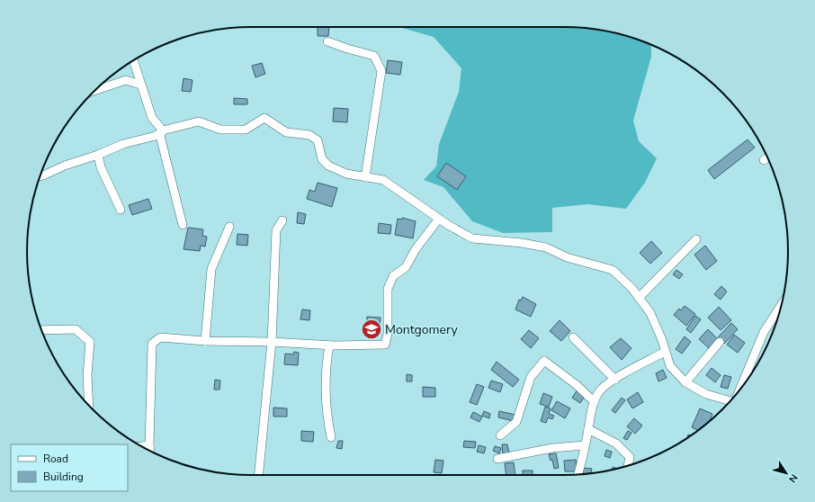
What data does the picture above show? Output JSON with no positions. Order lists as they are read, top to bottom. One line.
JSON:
{"places":{"school or university":["Montgomery"]},"legend":["Road","Building"],"north":"bottom right"}
